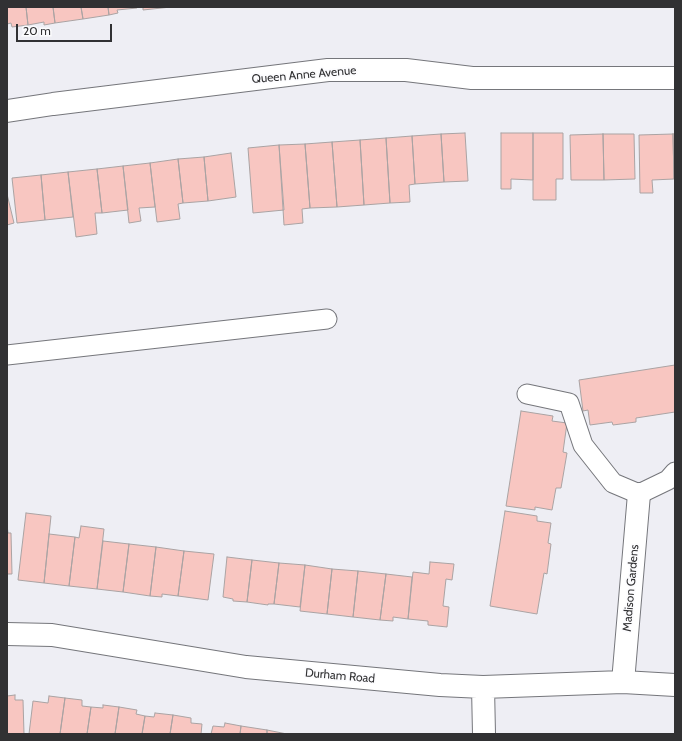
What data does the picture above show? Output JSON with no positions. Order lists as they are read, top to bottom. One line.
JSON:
{"streets":{"street":["Queen Anne Avenue","Madison Gardens","Durham Road"]},"crossings":[["Madison Gardens","Durham Road"]],"scale_bar":"20 m"}
